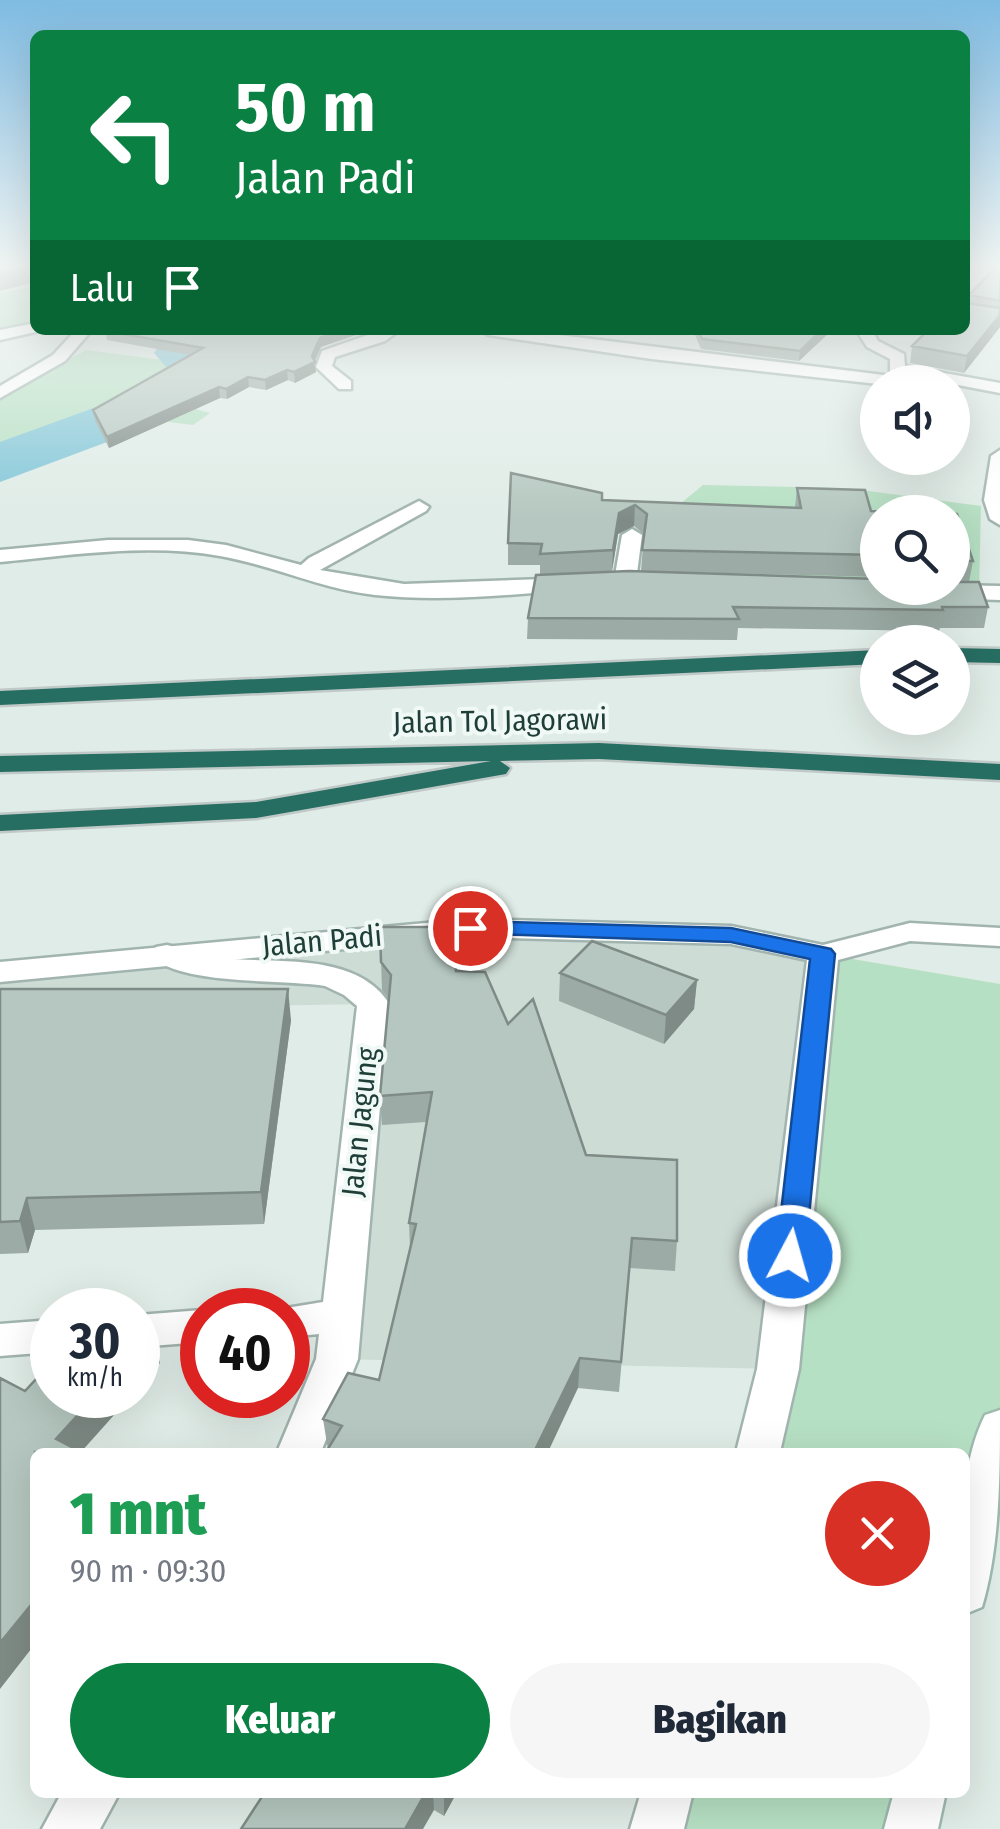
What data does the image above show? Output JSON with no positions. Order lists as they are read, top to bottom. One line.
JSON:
{"streets":{"highway":["Jalan Tol Jagorawi"],"street":["Jalan Padi","Jalan Jagung"]},"crossings":[["Jalan Padi","Jalan Jagung"]],"page":{"turn":["50 m","Jalan Padi"],"then":"Lalu","speed":"30 km/h","limit":"40","heading":["1 mnt","90 m · 09:30"],"buttons":["Keluar","Bagikan"]}}
